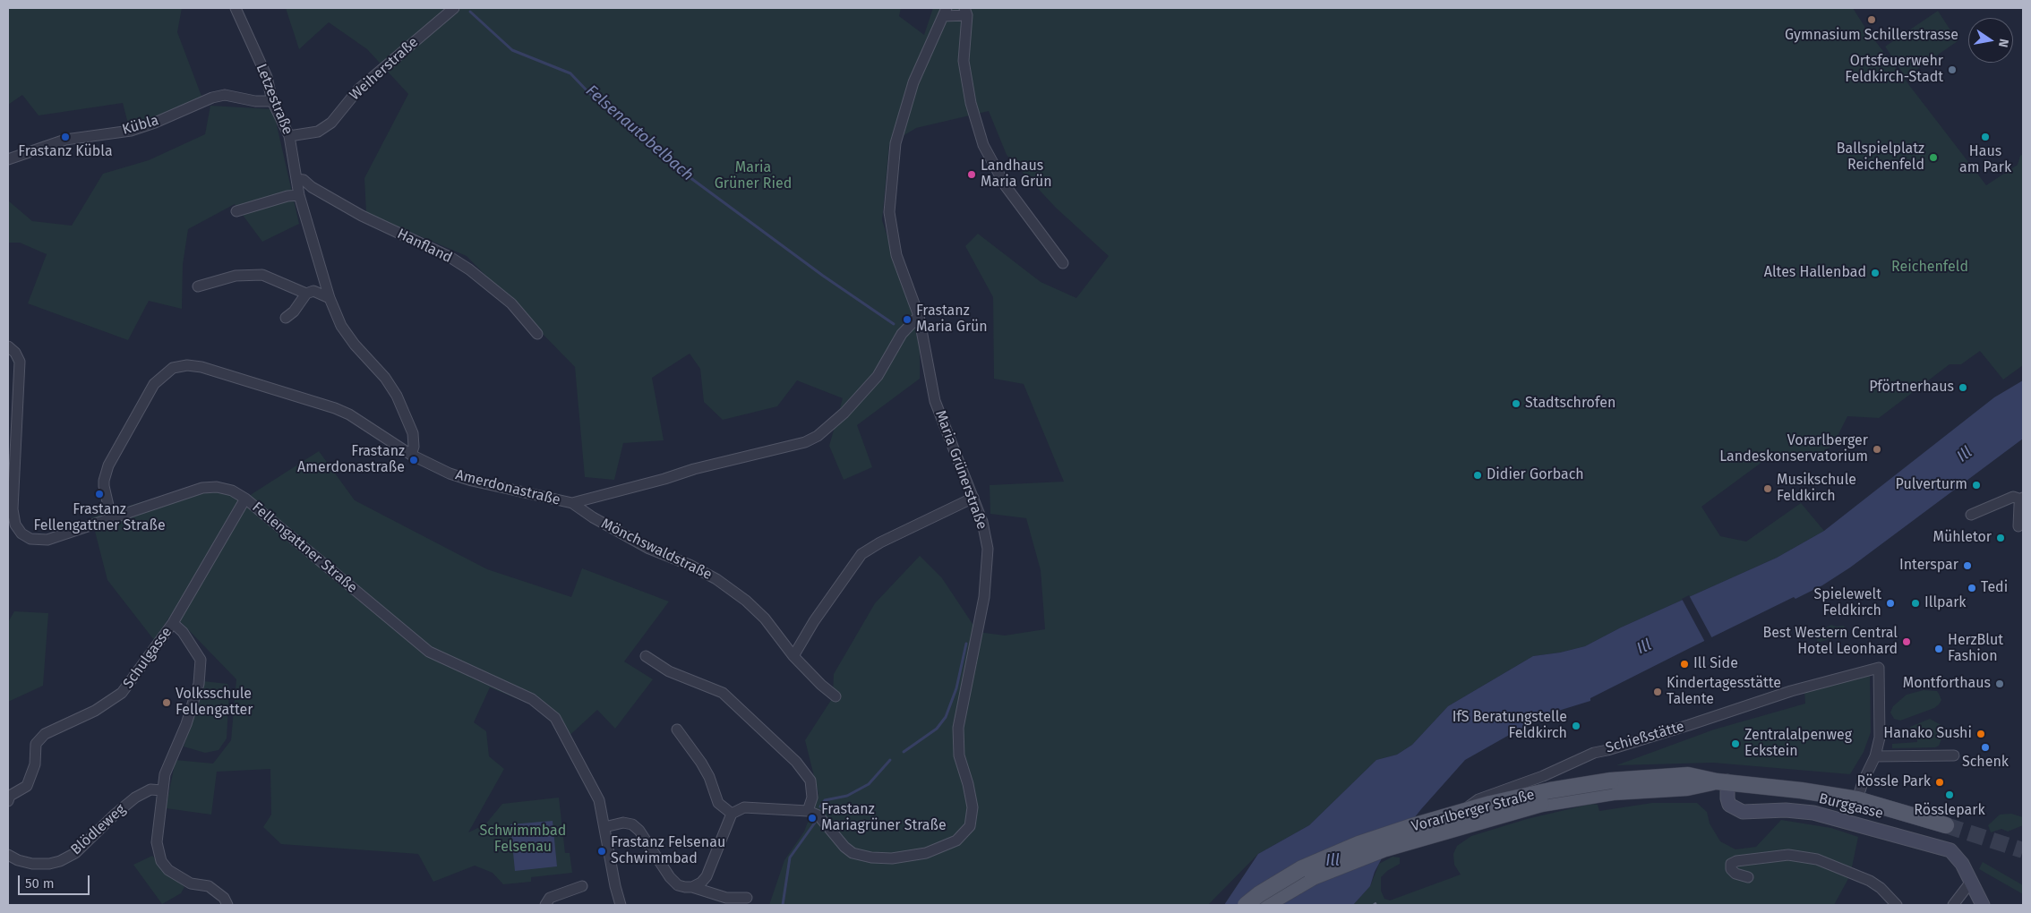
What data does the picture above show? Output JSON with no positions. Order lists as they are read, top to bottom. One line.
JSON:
{"streets":{"main road":["Burggasse","Vorarlberger Straße"],"street":["Weiherstraße","Letzestraße","Kübla","Hanfland","Maria Grünerstraße","Amerdonastraße","Fellengattner Straße","Mönchswaldstraße","Schulgasse","Schießstätte","Blödleweg"]},"crossings":[["Weiherstraße","Letzestraße"],["Letzestraße","Kübla"],["Letzestraße","Hanfland"],["Letzestraße","Amerdonastraße"],["Maria Grünerstraße","Amerdonastraße"],["Amerdonastraße","Fellengattner Straße"],["Amerdonastraße","Mönchswaldstraße"],["Fellengattner Straße","Schulgasse"],["Burggasse","Vorarlberger Straße"]],"water":["Felsenautobelbach","Ill"],"parks":["Maria Grüner Ried","Reichenfeld","Schwimmbad Felsenau"],"places":["Gymnasium Schillerstrasse","Ortsfeuerwehr Feldkirch-Stadt","Frastanz Kübla","Haus am Park","Ballspielplatz Reichenfeld","Landhaus Maria Grün","Altes Hallenbad","Frastanz Maria Grün","Pförtnerhaus","Stadtschrofen","Vorarlberger Landeskonservatorium","Frastanz Amerdonastraße","Didier Gorbach","Pulverturm","Musikschule Feldkirch","Frastanz Fellengattner Straße","Mühletor","Interspar","Tedi","Spielewelt Feldkirch","Illpark","Best Western Central Hotel Leonhard","HerzBlut Fashion","Ill Side","Montforthaus","Kindertagesstätte Talente","Volksschule Fellengatter","IfS Beratungstelle Feldkirch","Hanako Sushi","Zentralalpenweg Eckstein","Schenk","Rössle Park","Rösslepark","Frastanz Mariagrüner Straße","Frastanz Felsenau Schwimmbad"],"scale_bar":"50 m","north":"right"}
